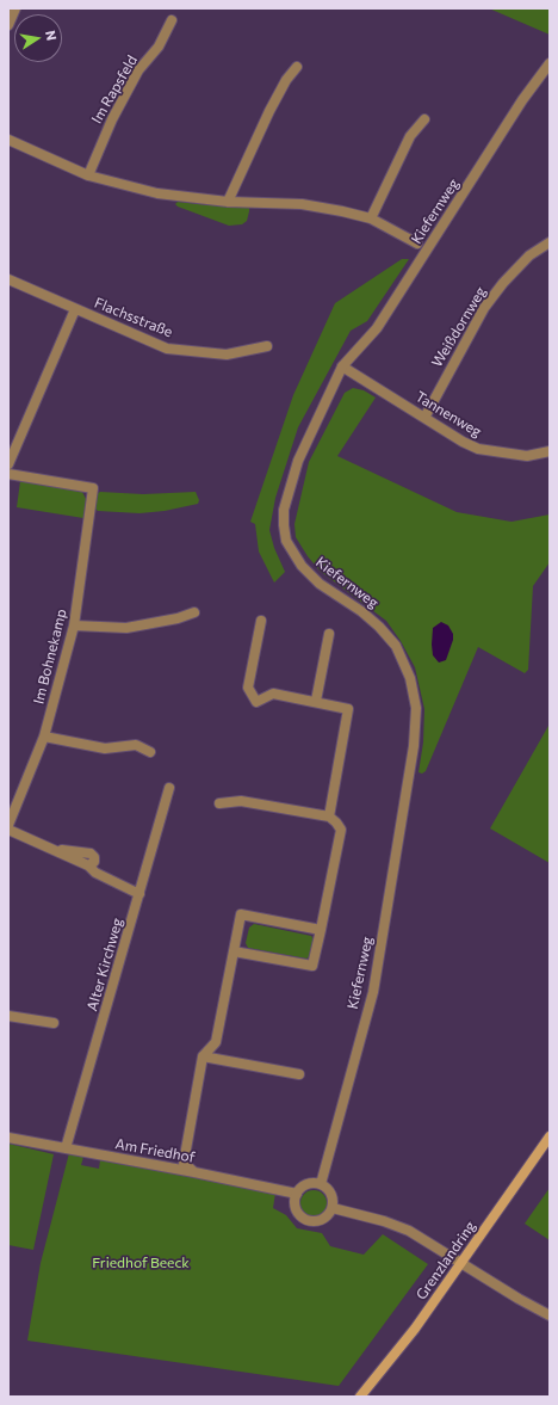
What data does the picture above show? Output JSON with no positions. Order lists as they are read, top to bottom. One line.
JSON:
{"streets":{"main road":["Grenzlandring"],"street":["Im Rapsfeld","Kiefernweg","Flachsstraße","Weißdornweg","Tannenweg","Im Bohnekamp","Alter Kirchweg","Am Friedhof"]},"crossings":[["Kiefernweg","Tannenweg"],["Kiefernweg","Am Friedhof"],["Weißdornweg","Tannenweg"],["Alter Kirchweg","Am Friedhof"]],"parks":["Friedhof Beeck"],"north":"right"}
